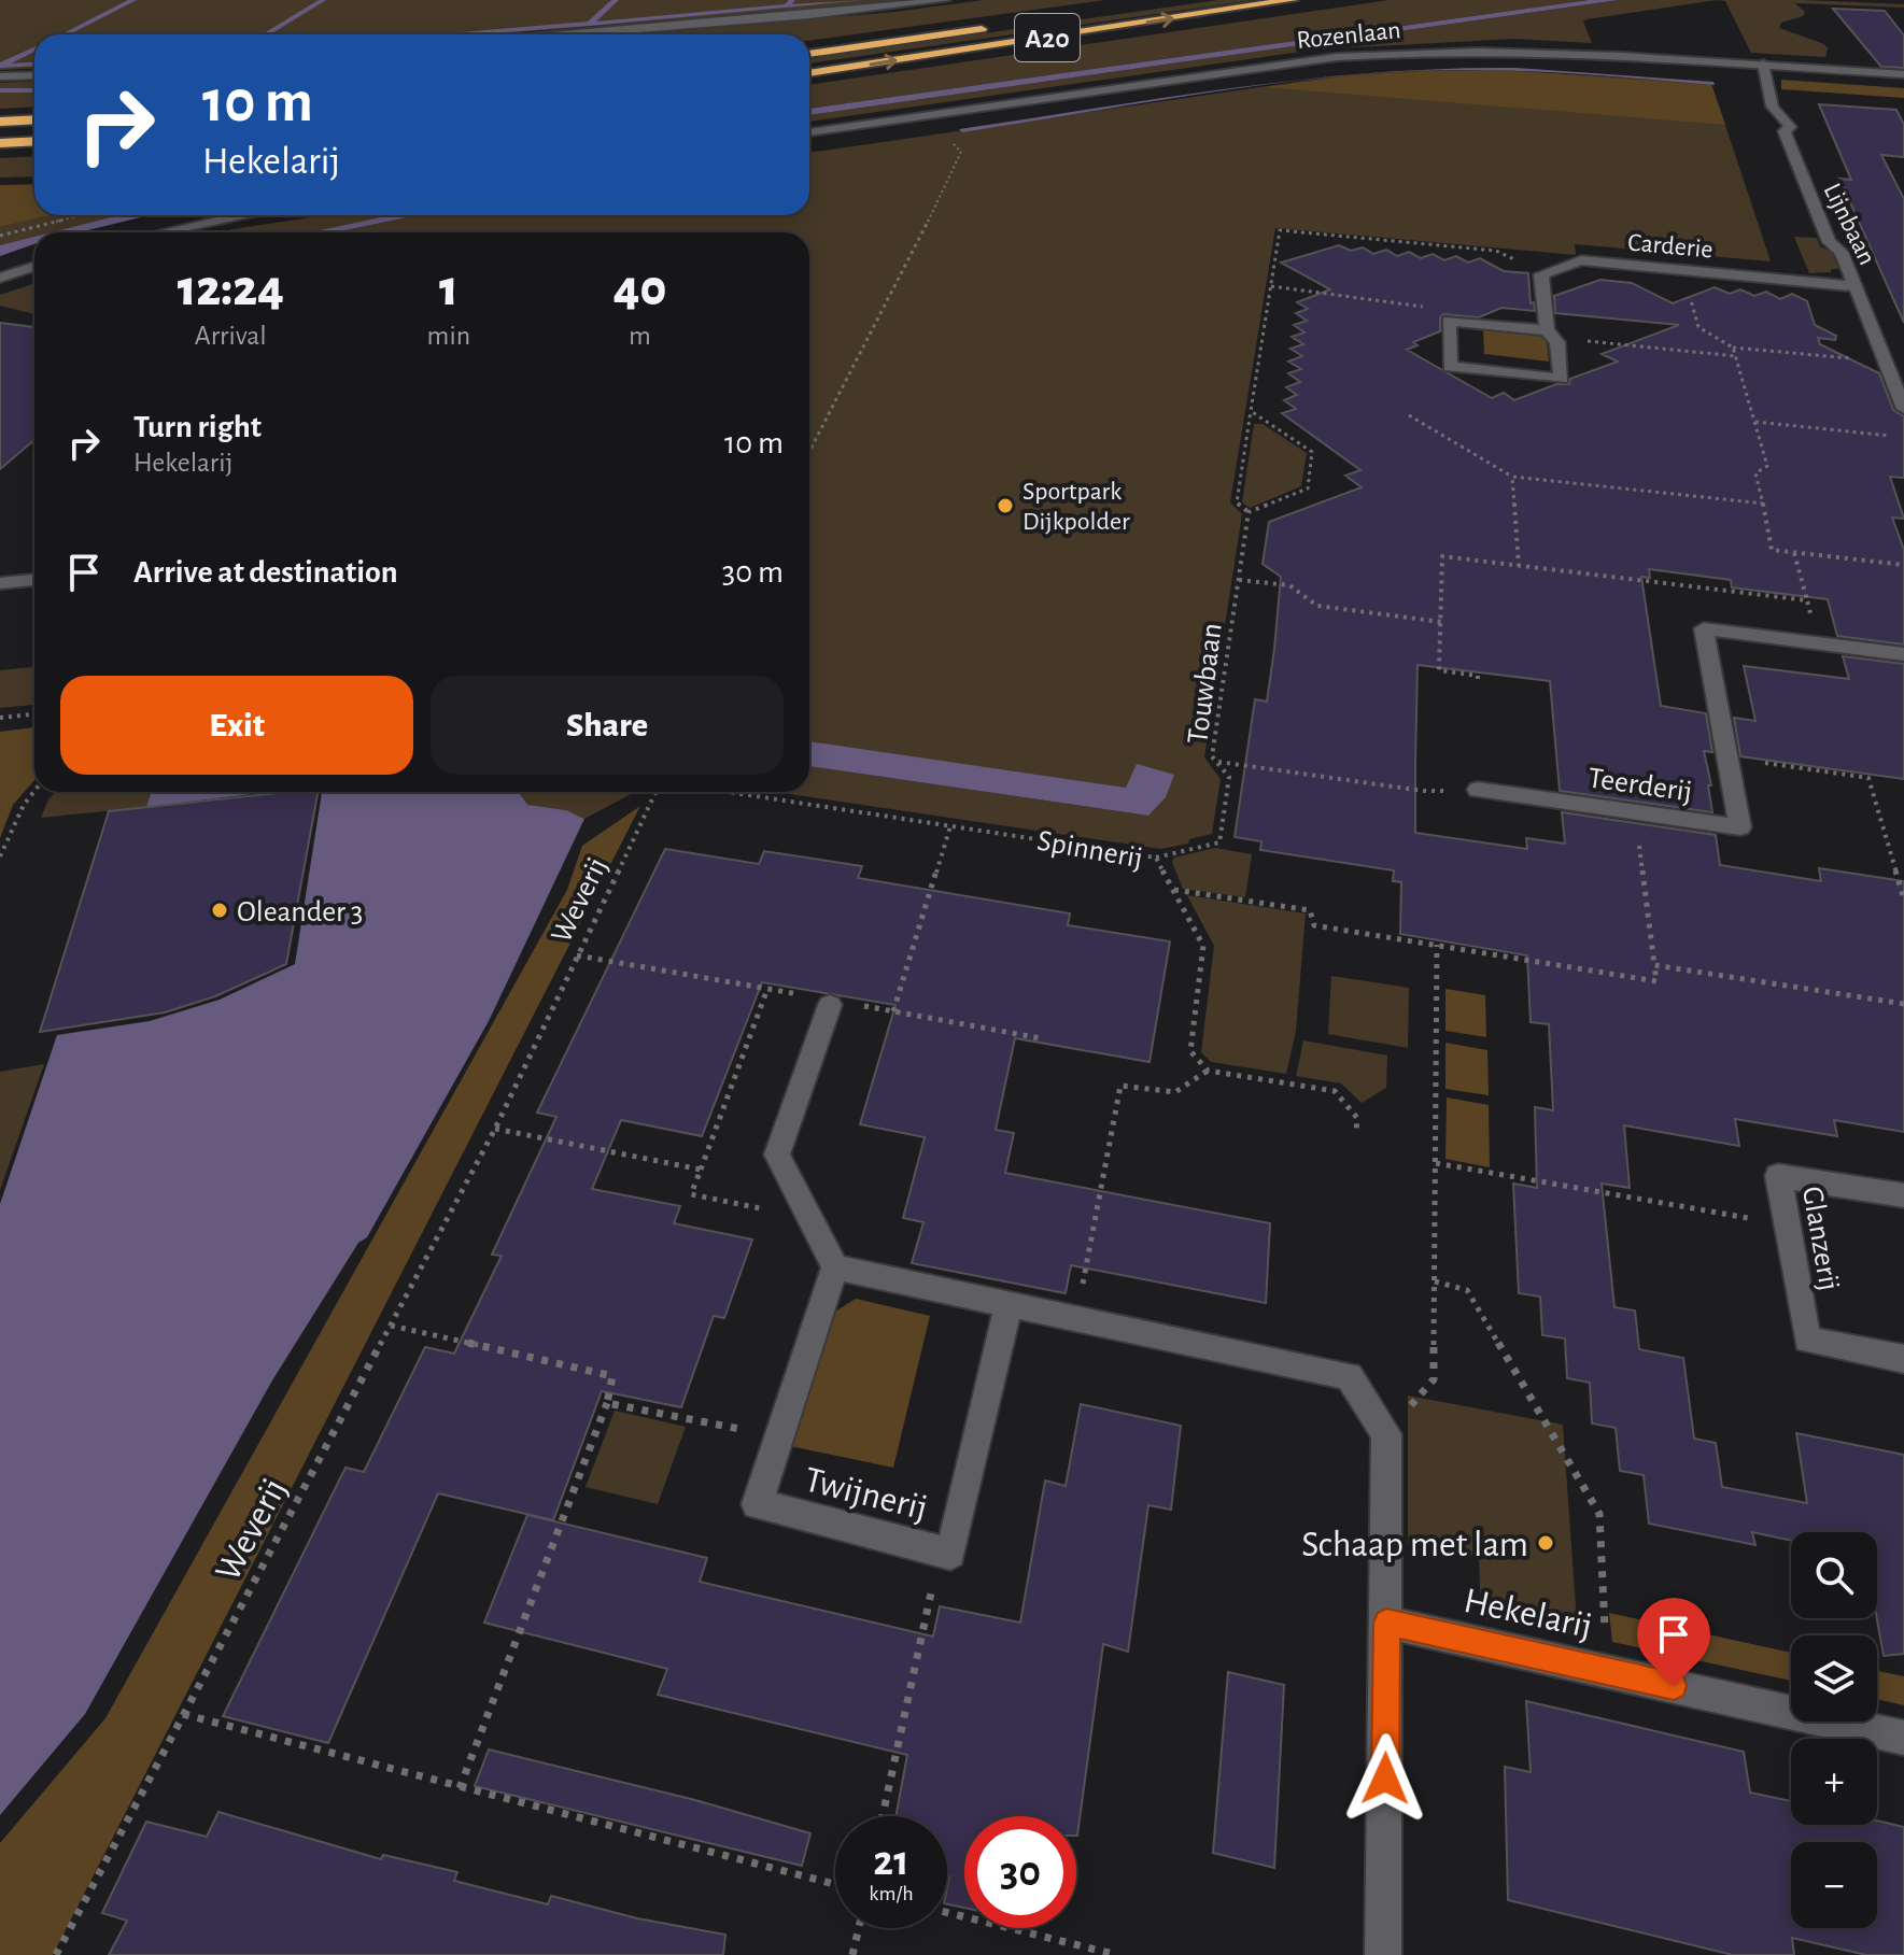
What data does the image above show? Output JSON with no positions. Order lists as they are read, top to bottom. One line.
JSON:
{"streets":{"highway":["A20"],"street":["Rozenlaan","Lijnbaan","Carderie","Teerderij","Glanzerij","Twijnerij","Hekelarij"],"path":["Touwbaan","Spinnerij","Weverij"]},"crossings":[["Rozenlaan","Lijnbaan"],["Lijnbaan","Carderie"],["Carderie","Touwbaan"],["Touwbaan","Spinnerij"]],"places":["Sportpark Dijkpolder","Oleander 3","Schaap met lam"],"page":{"turn":["10 m","Hekelarij"],"eta":["12:24","Arrival","1","min","40","m"],"list":[{"name":"Turn right","note":"Hekelarij","value":"10 m"},{"name":"Arrive at destination","value":"30 m"}],"buttons":["Exit","Share"],"map_buttons":["+","−"],"speed":"21 km/h","limit":"30"}}
